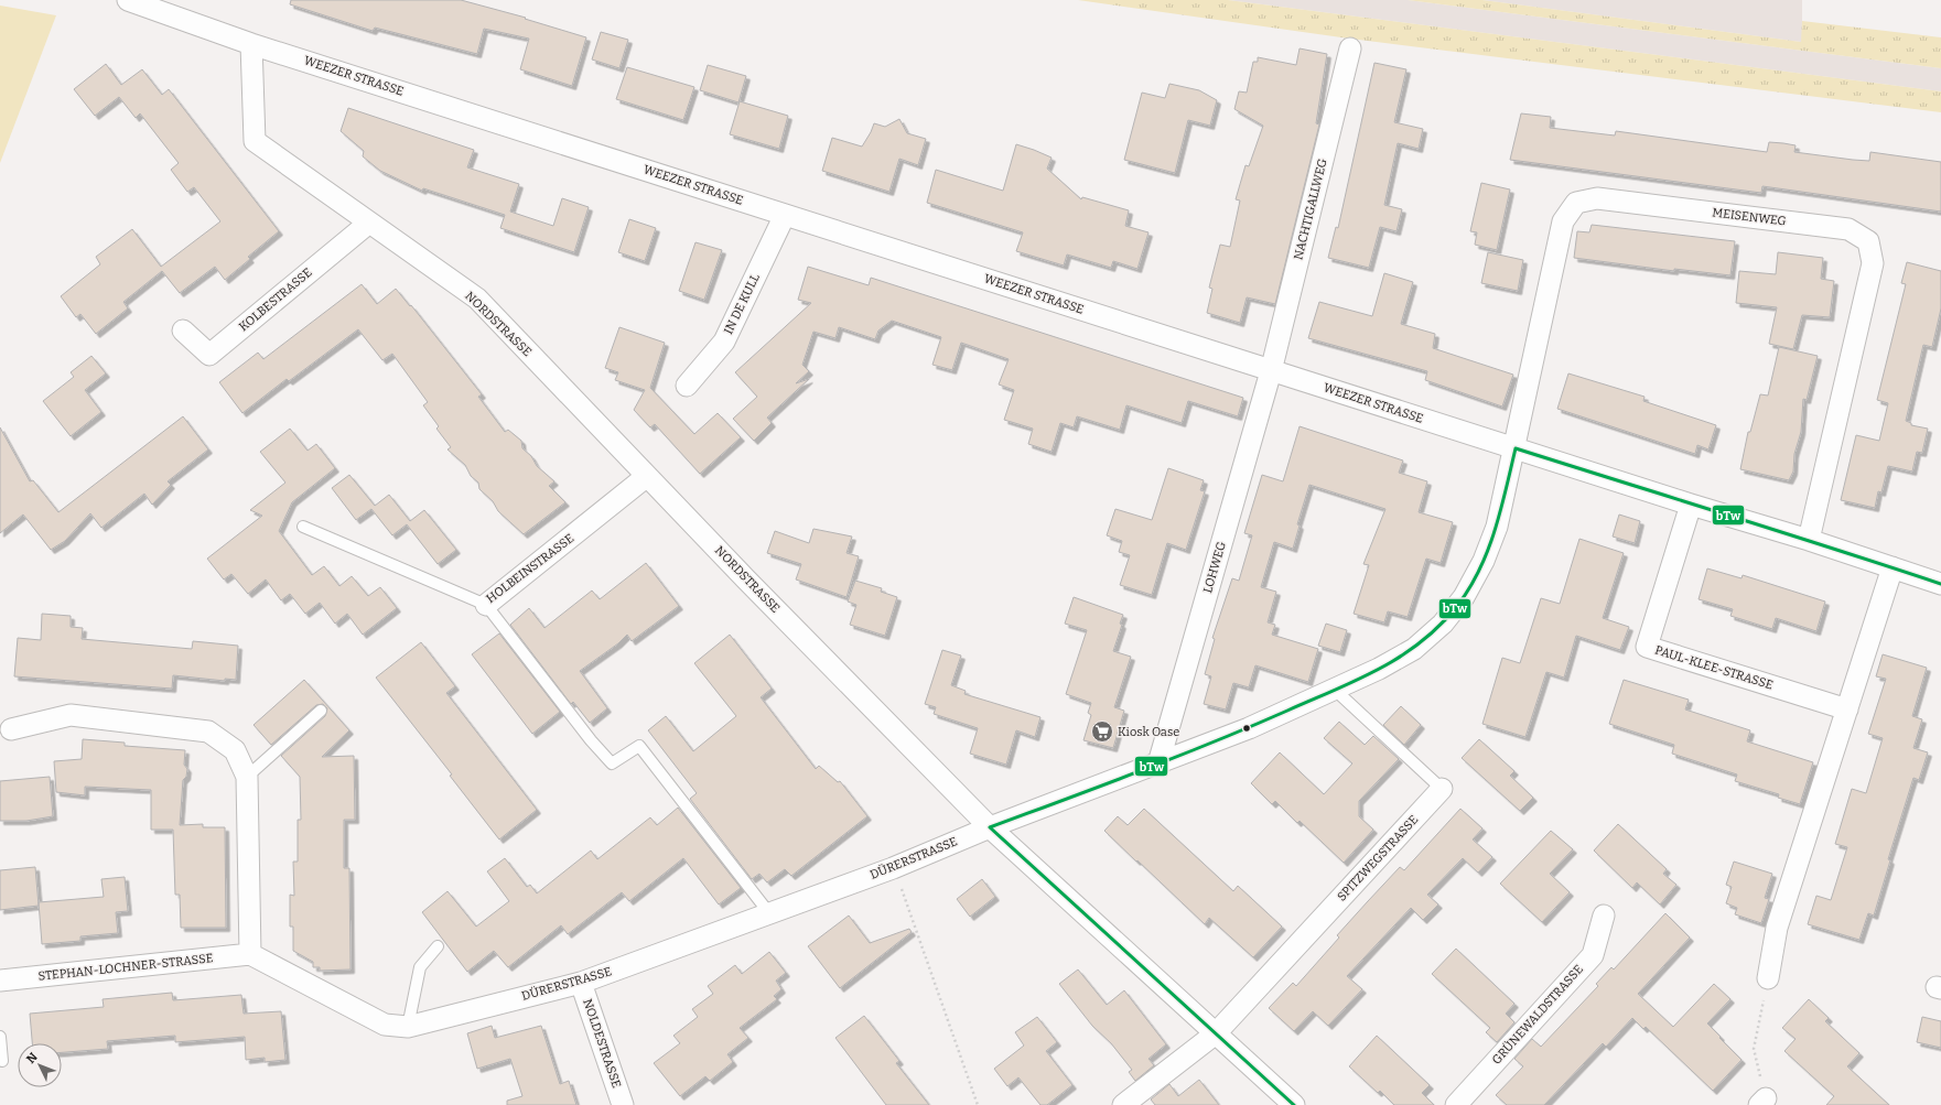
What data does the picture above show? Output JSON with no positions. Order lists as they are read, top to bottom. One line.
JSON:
{"streets":{"street":["WEEZER STRASSE","NACHTIGALLWEG","MEISENWEG","KOLBESTRASSE","IN DE KULL","NORDSTRASSE","LOHWEG","HOLBEINSTRASSE","PAUL-KLEE-STRASSE","DÜRERSTRASSE","SPITZWEGSTRASSE","STEPHAN-LOCHNER-STRASSE","GRÜNEWALDSTRASSE","NOLDESTRASSE"]},"crossings":[["WEEZER STRASSE","NACHTIGALLWEG"],["WEEZER STRASSE","MEISENWEG"],["WEEZER STRASSE","IN DE KULL"],["WEEZER STRASSE","NORDSTRASSE"],["WEEZER STRASSE","LOHWEG"],["WEEZER STRASSE","PAUL-KLEE-STRASSE"],["WEEZER STRASSE","DÜRERSTRASSE"],["NACHTIGALLWEG","LOHWEG"],["MEISENWEG","DÜRERSTRASSE"],["KOLBESTRASSE","NORDSTRASSE"],["NORDSTRASSE","HOLBEINSTRASSE"],["NORDSTRASSE","DÜRERSTRASSE"],["NORDSTRASSE","SPITZWEGSTRASSE"],["LOHWEG","DÜRERSTRASSE"],["DÜRERSTRASSE","SPITZWEGSTRASSE"],["DÜRERSTRASSE","NOLDESTRASSE"]],"places":{"supermarket":["Kiosk Oase"]},"lines":["transit line bTw"],"north":"top left"}
